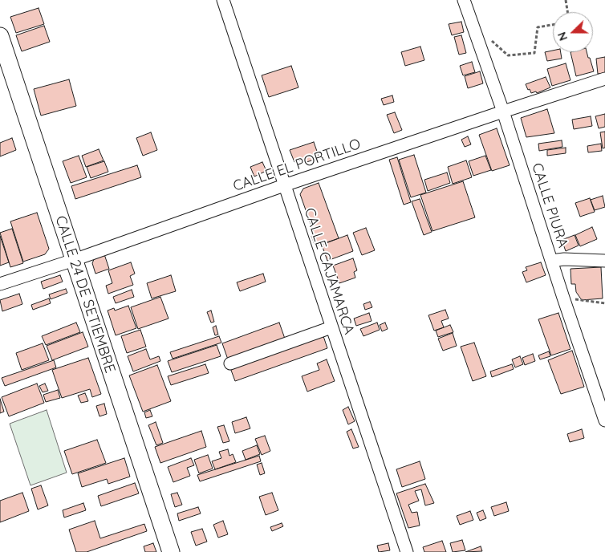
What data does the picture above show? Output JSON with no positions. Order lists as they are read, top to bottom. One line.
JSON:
{"streets":{"street":["CALLE EL PORTILLO","CALLE PIURA","CALLE CAJAMARCA","CALLE 24 DE SETIEMBRE"]},"crossings":[["CALLE EL PORTILLO","CALLE PIURA"],["CALLE EL PORTILLO","CALLE CAJAMARCA"],["CALLE EL PORTILLO","CALLE 24 DE SETIEMBRE"]],"north":"left"}
